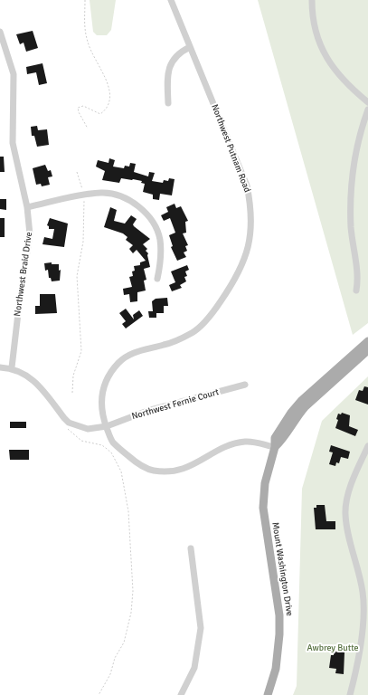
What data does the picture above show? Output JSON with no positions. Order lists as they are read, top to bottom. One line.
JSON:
{"streets":{"main road":["Mount Washington Drive"],"street":["Northwest Putnam Road","Northwest Braid Drive","Northwest Fernie Court"]},"crossings":[["Northwest Putnam Road","Northwest Fernie Court"],["Northwest Putnam Road","Mount Washington Drive"],["Northwest Braid Drive","Northwest Fernie Court"]],"parks":["Awbrey Butte"]}
